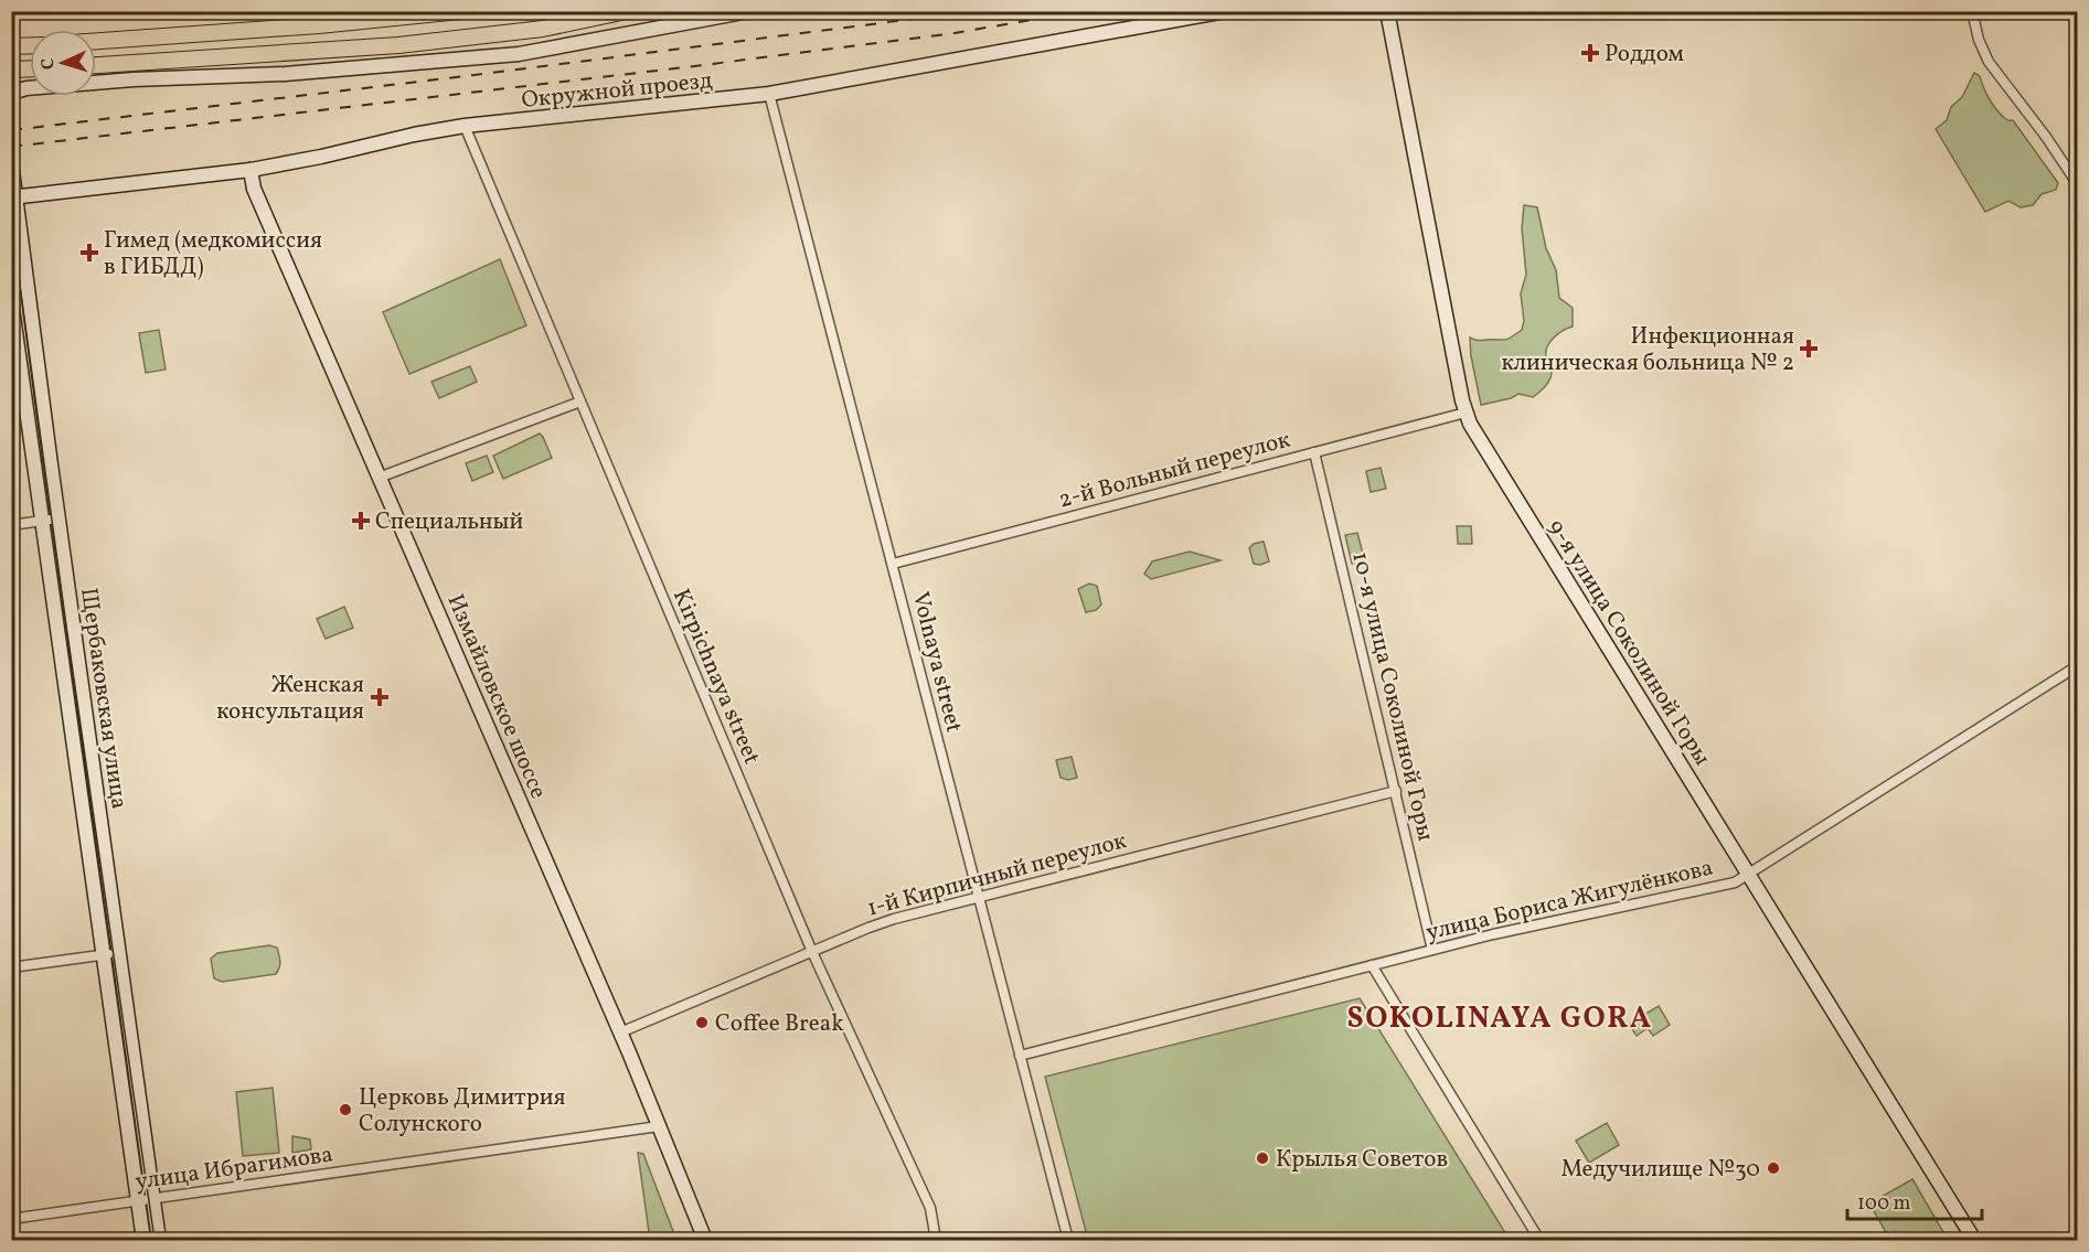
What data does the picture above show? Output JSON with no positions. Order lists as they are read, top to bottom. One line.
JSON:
{"streets":{"main road":["Окружной проезд","9-я улица Соколиной Горы","Измайловское шоссе","Щербаковская улица"],"street":["2-й Вольный переулок","Volnaya street","Kirpichnaya street","10-я улица Соколиной Горы","1-й Кирпичный переулок","улица Бориса Жигулёнкова","улица Ибрагимова"]},"crossings":[["Окружной проезд","Volnaya street"],["Окружной проезд","Kirpichnaya street"],["Окружной проезд","Измайловское шоссе"],["Окружной проезд","Щербаковская улица"],["2-й Вольный переулок","9-я улица Соколиной Горы"],["2-й Вольный переулок","Volnaya street"],["2-й Вольный переулок","10-я улица Соколиной Горы"],["9-я улица Соколиной Горы","улица Бориса Жигулёнкова"],["Volnaya street","1-й Кирпичный переулок"],["Volnaya street","улица Бориса Жигулёнкова"],["Kirpichnaya street","1-й Кирпичный переулок"],["Измайловское шоссе","1-й Кирпичный переулок"],["Измайловское шоссе","улица Ибрагимова"],["10-я улица Соколиной Горы","1-й Кирпичный переулок"],["10-я улица Соколиной Горы","улица Бориса Жигулёнкова"],["Щербаковская улица","улица Ибрагимова"]],"districts":["SOKOLINAYA GORA"],"places":{"health":["Роддом","Гимед (медкомиссия в ГИБДД)","Инфекционная клиническая больница № 2","Специальный","Женская консультация"],"other":["Coffee Break","Церковь Димитрия Солунского","Крылья Советов","Медучилище №30"]},"scale_bar":"100 m","north":"left"}
